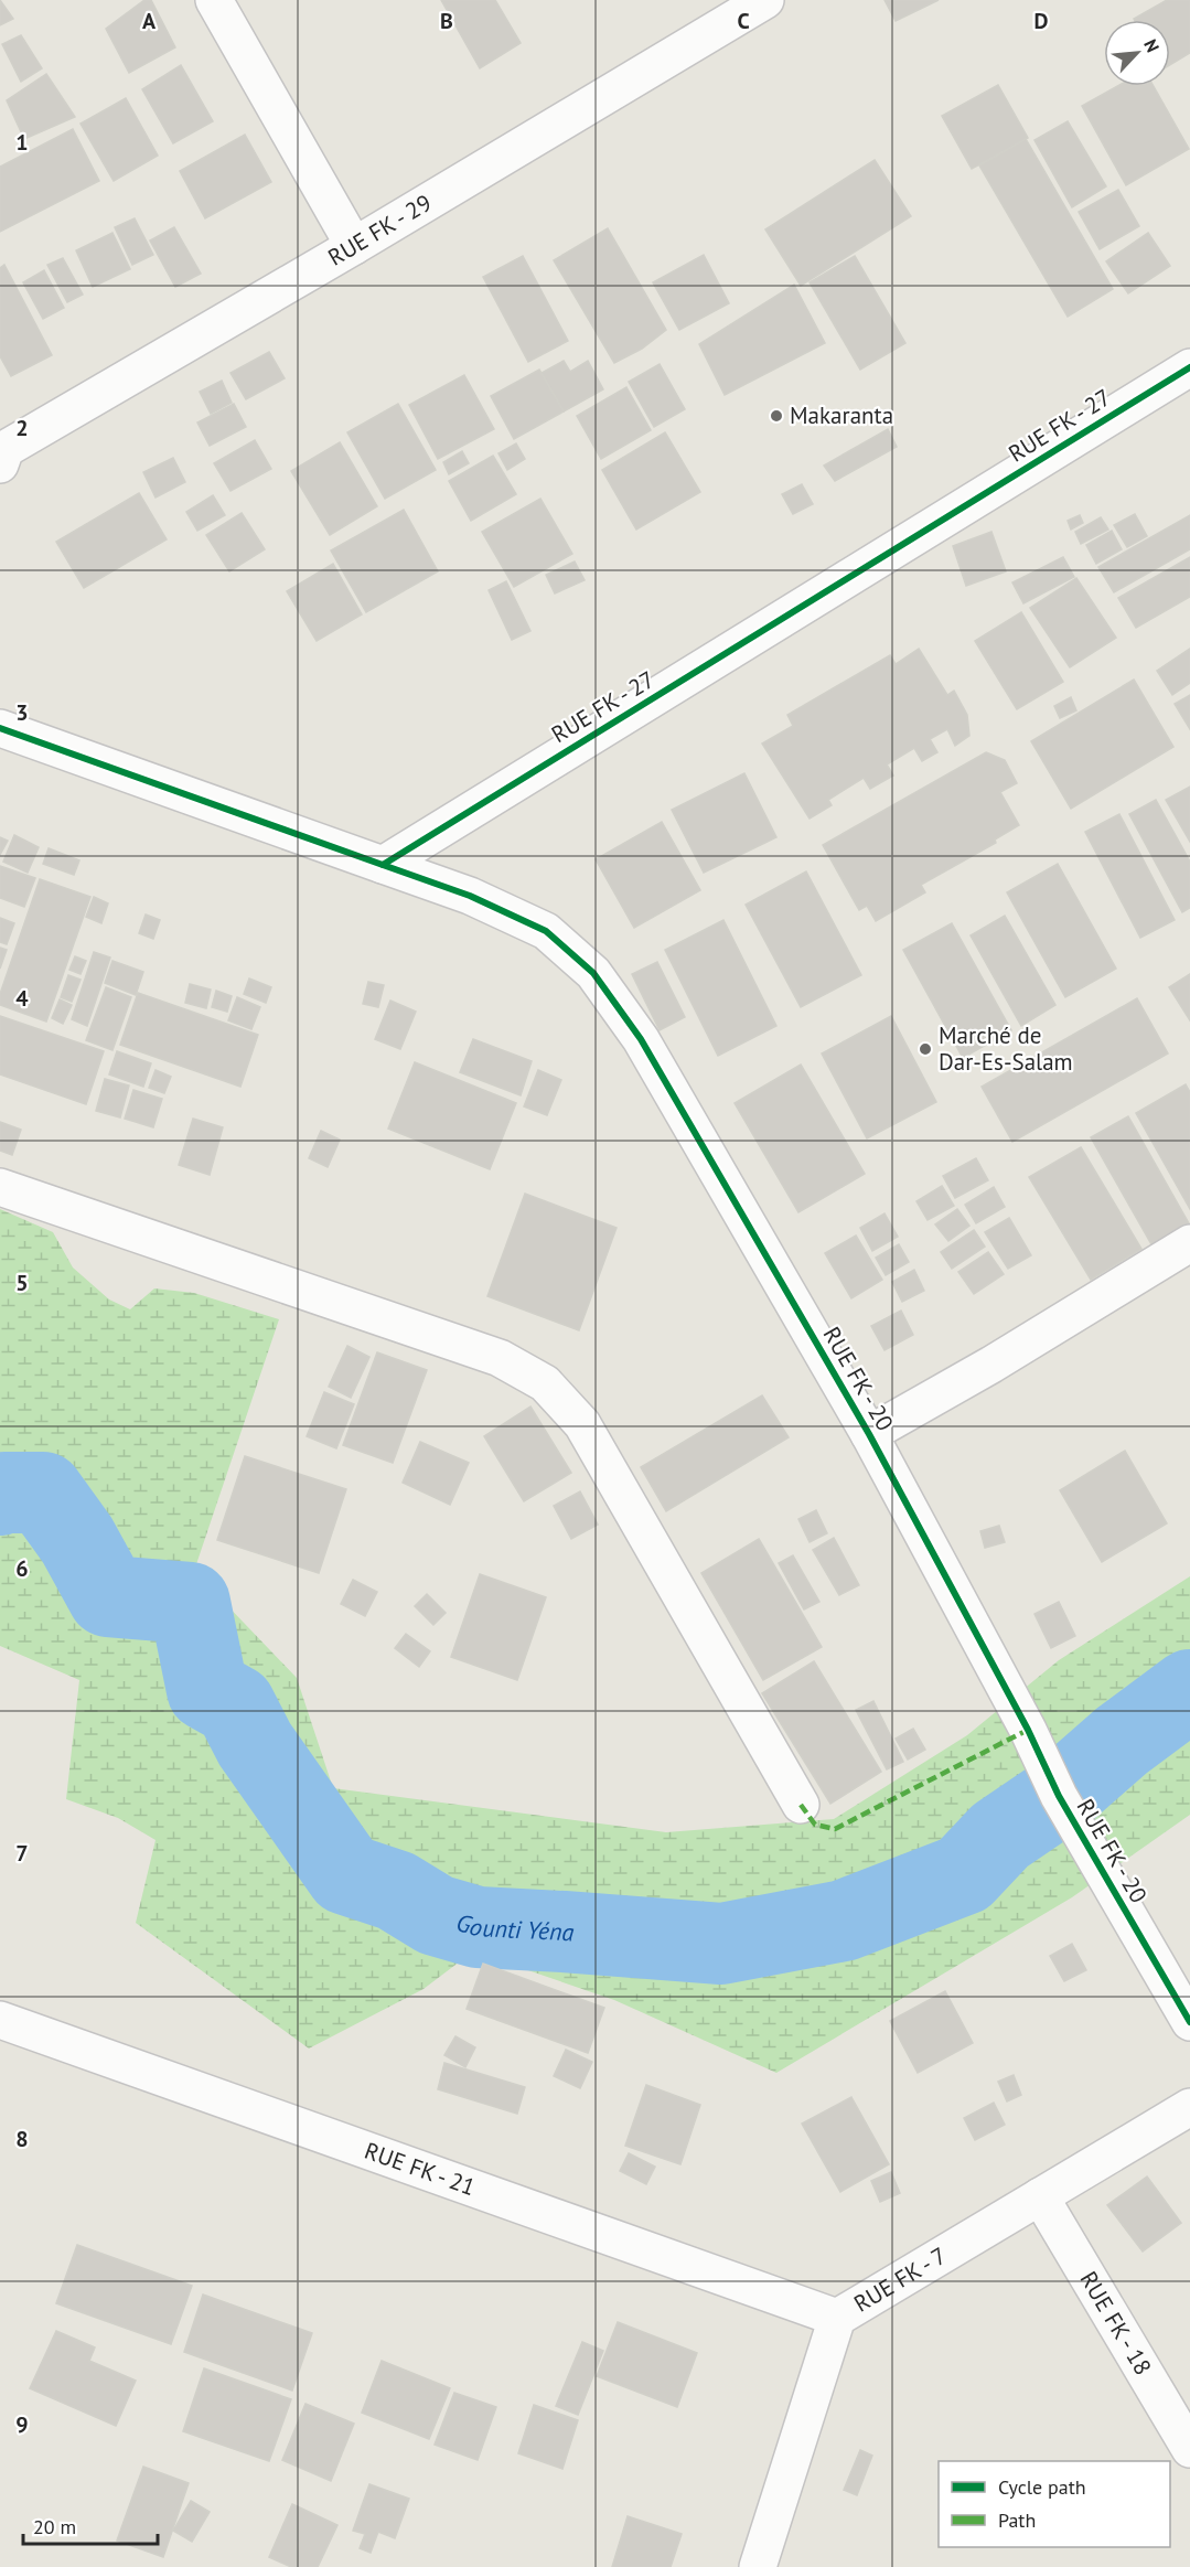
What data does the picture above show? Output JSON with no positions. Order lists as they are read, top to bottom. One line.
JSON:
{"streets":{"street":["RUE FK - 29","RUE FK - 27","RUE FK - 20","RUE FK - 21","RUE FK - 7","RUE FK - 18"]},"crossings":[["RUE FK - 27","RUE FK - 20"],["RUE FK - 21","RUE FK - 7"],["RUE FK - 7","RUE FK - 18"]],"water":["Gounti Yéna"],"places":["Makaranta","Marché de Dar-Es-Salam"],"legend":["Cycle path","Path"],"scale_bar":"20 m","north":"top right","grid":{"columns":["A","B","C","D"],"rows":["1","2","3","4","5","6","7","8","9"]}}
